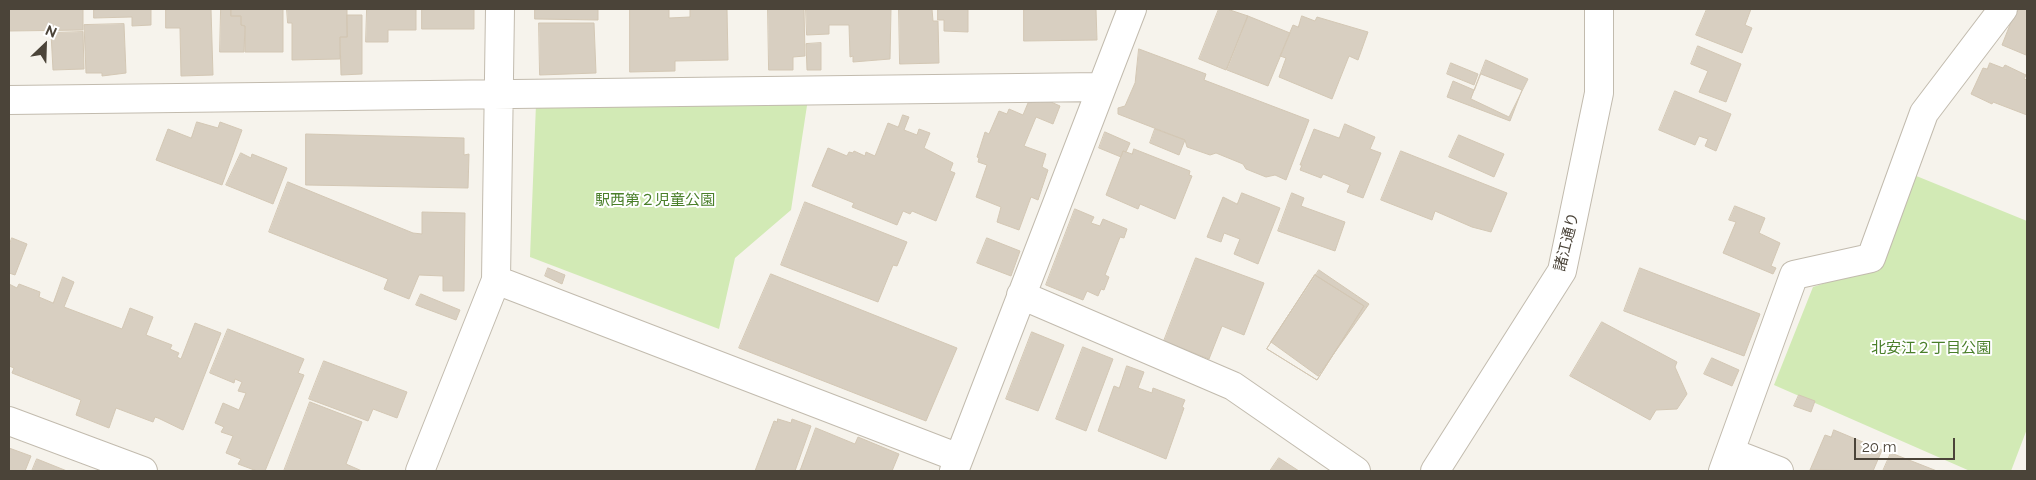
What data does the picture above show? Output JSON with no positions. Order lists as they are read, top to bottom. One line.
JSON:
{"streets":{"street":["諸江通り"]},"parks":["駅西第２児童公園","北安江２丁目公園"],"scale_bar":"20 m","north":"top right"}
